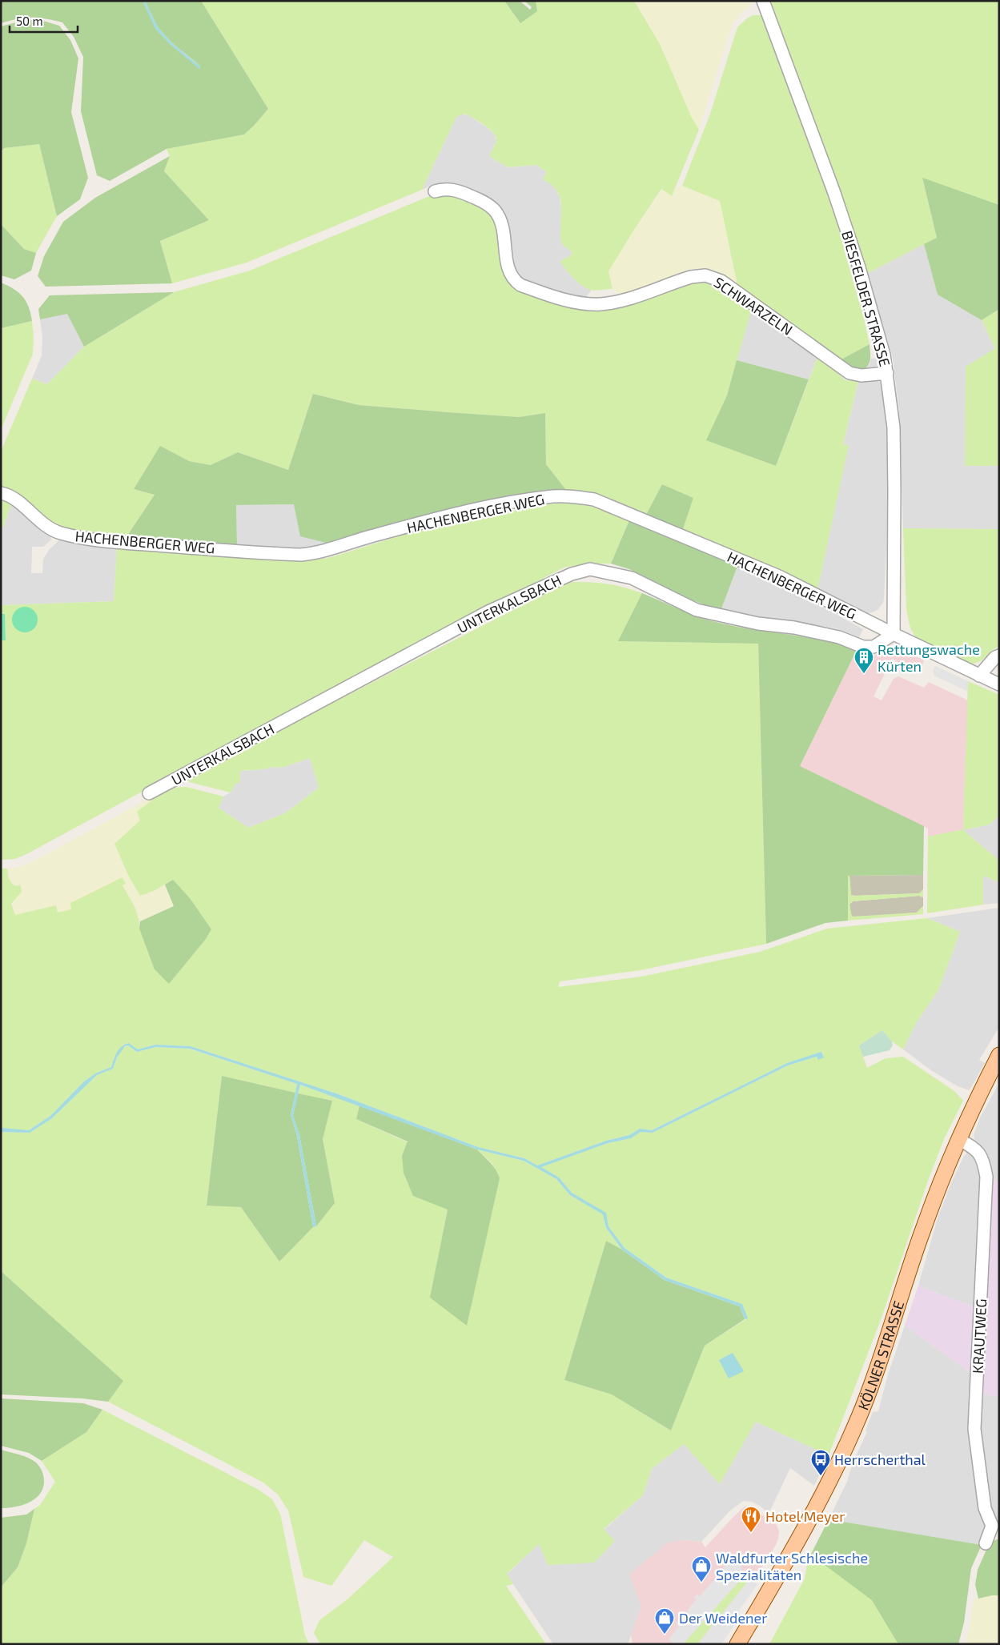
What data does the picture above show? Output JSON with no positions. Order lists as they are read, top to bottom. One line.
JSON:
{"streets":{"main road":["KÖLNER STRASSE"],"street":["BIESFELDER STRASSE","SCHWARZELN","HACHENBERGER WEG","UNTERKALSBACH","KRAUTWEG"]},"crossings":[["BIESFELDER STRASSE","SCHWARZELN"],["BIESFELDER STRASSE","HACHENBERGER WEG"],["BIESFELDER STRASSE","UNTERKALSBACH"],["HACHENBERGER WEG","UNTERKALSBACH"],["KRAUTWEG","KÖLNER STRASSE"]],"places":{"building":["Rettungswache Kürten"],"bus stop":["Herrscherthal"],"restaurant":["Hotel Meyer"],"shop":["Waldfurter Schlesische Spezialitäten","Der Weidener"]},"scale_bar":"50 m"}
